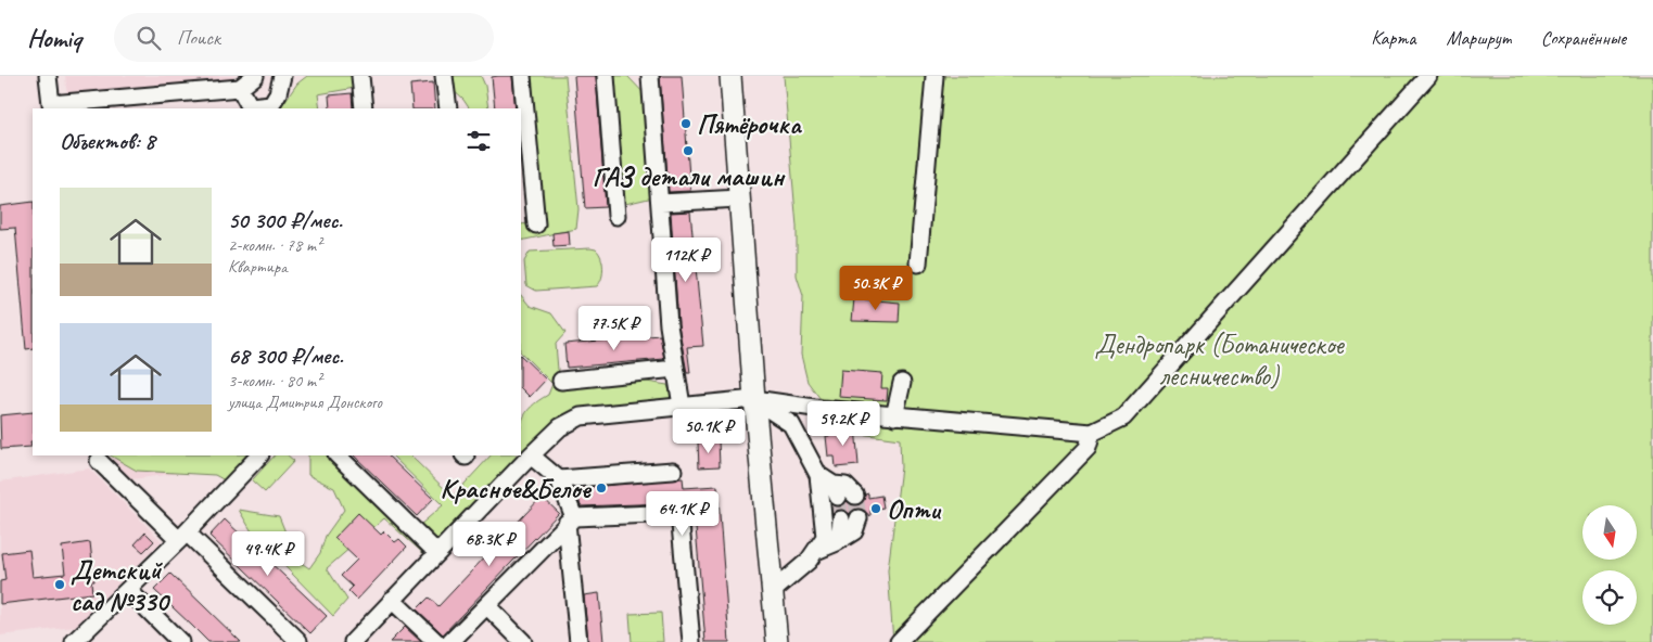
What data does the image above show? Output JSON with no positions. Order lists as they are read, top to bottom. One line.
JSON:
{"parks":["Дендропарк (Ботаническое лесничество)"],"places":["Пятёрочка","ГАЗ детали машин","Красное&Белое","Опти","Детский сад №330"],"north":"bottom","page":{"header":"Homiq","search":"Поиск","nav":["Карта","Маршрут","Сохранённые"],"heading":"Объектов: 8","list":[{"name":"50 300 ₽/мес.","note":"2-комн. · 78 m² · Квартира"},{"name":"68 300 ₽/мес.","note":"3-комн. · 80 m² · улица Дмитрия Донского"}],"price":["112K ₽","50.3K ₽","77.5K ₽","59.2K ₽","50.1K ₽","64.1K ₽","68.3K ₽","49.4K ₽"]}}
